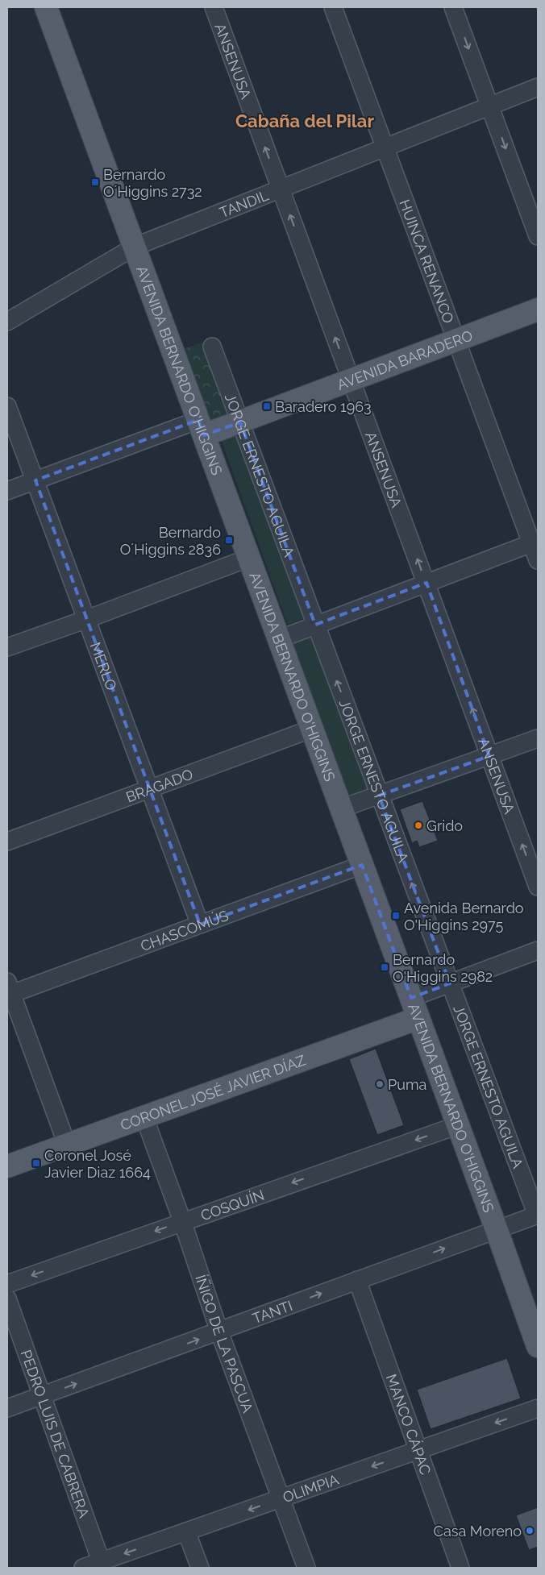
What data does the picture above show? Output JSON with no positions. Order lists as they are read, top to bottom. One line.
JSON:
{"streets":{"main road":["AVENIDA BARADERO","AVENIDA BERNARDO O'HIGGINS","CORONEL JOSÉ JAVIER DÍAZ"],"street":["ANSENUSA","TANDIL","HUINCA RENANCO","JORGE ERNESTO AGUILA","MERLO","BRAGADO","CHASCOMÚS","COSQUÍN","TANTI","ÍÑIGO DE LA PASCUA","MANCO CÁPAC","PEDRO LUIS DE CABRERA","OLIMPIA"]},"crossings":[["ANSENUSA","TANDIL"],["ANSENUSA","AVENIDA BARADERO"],["TANDIL","HUINCA RENANCO"],["TANDIL","AVENIDA BERNARDO O'HIGGINS"],["HUINCA RENANCO","AVENIDA BARADERO"],["AVENIDA BARADERO","AVENIDA BERNARDO O'HIGGINS"],["AVENIDA BARADERO","JORGE ERNESTO AGUILA"],["AVENIDA BERNARDO O'HIGGINS","BRAGADO"],["AVENIDA BERNARDO O'HIGGINS","CHASCOMÚS"],["AVENIDA BERNARDO O'HIGGINS","CORONEL JOSÉ JAVIER DÍAZ"],["AVENIDA BERNARDO O'HIGGINS","COSQUÍN"],["AVENIDA BERNARDO O'HIGGINS","TANTI"],["JORGE ERNESTO AGUILA","TANTI"],["MERLO","BRAGADO"],["MERLO","CHASCOMÚS"],["CORONEL JOSÉ JAVIER DÍAZ","ÍÑIGO DE LA PASCUA"],["COSQUÍN","ÍÑIGO DE LA PASCUA"],["TANTI","ÍÑIGO DE LA PASCUA"],["TANTI","MANCO CÁPAC"],["TANTI","PEDRO LUIS DE CABRERA"],["ÍÑIGO DE LA PASCUA","OLIMPIA"],["MANCO CÁPAC","OLIMPIA"],["PEDRO LUIS DE CABRERA","OLIMPIA"]],"one_way":["ANSENUSA","JORGE ERNESTO AGUILA","COSQUÍN","TANTI","OLIMPIA"],"districts":["Cabaña del Pilar"],"places":{"transit":["Bernardo O´Higgins 2732","Baradero 1963","Bernardo O´Higgins 2836","Avenida Bernardo O'Higgins 2975","Bernardo O'Higgins 2982","Coronel José Javier Diaz 1664"],"other":["Grido","Puma","Casa Moreno"]}}
